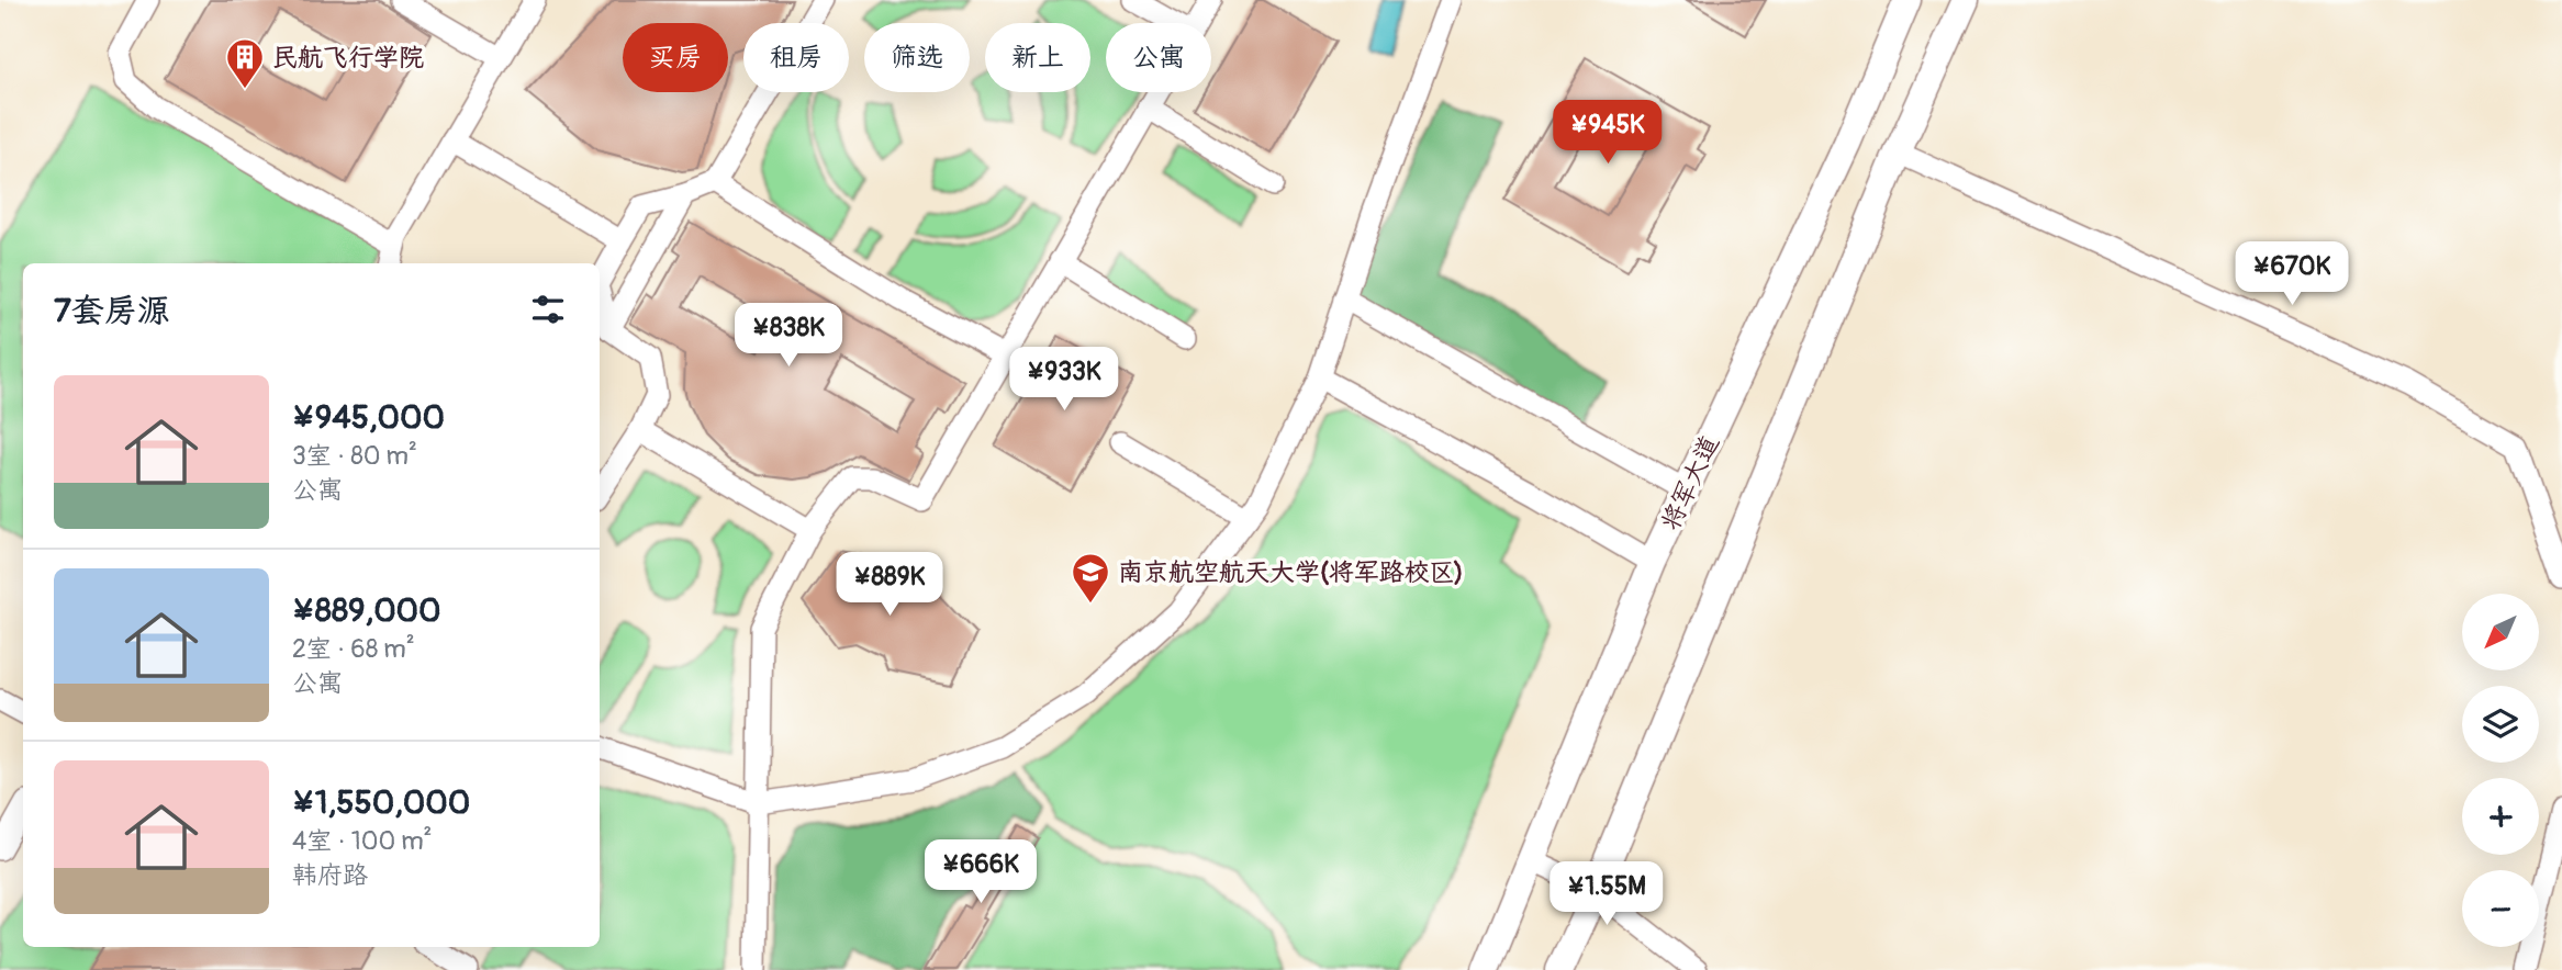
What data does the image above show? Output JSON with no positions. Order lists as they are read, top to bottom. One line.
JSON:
{"streets":{"main road":["将军大道"]},"places":{"building":["民航飞行学院"],"school or university":["南京航空航天大学(将军路校区)"]},"north":"bottom left","page":{"chip":["买房","租房","筛选","新上","公寓"],"price":["¥945K","¥670K","¥838K","¥933K","¥889K","¥666K","¥1.55M"],"heading":"7套房源","list":[{"name":"¥945,000","note":"3室 · 80 m² · 公寓"},{"name":"¥889,000","note":"2室 · 68 m² · 公寓"},{"name":"¥1,550,000","note":"4室 · 100 m² · 韩府路"}],"map_buttons":["+","−"]}}
